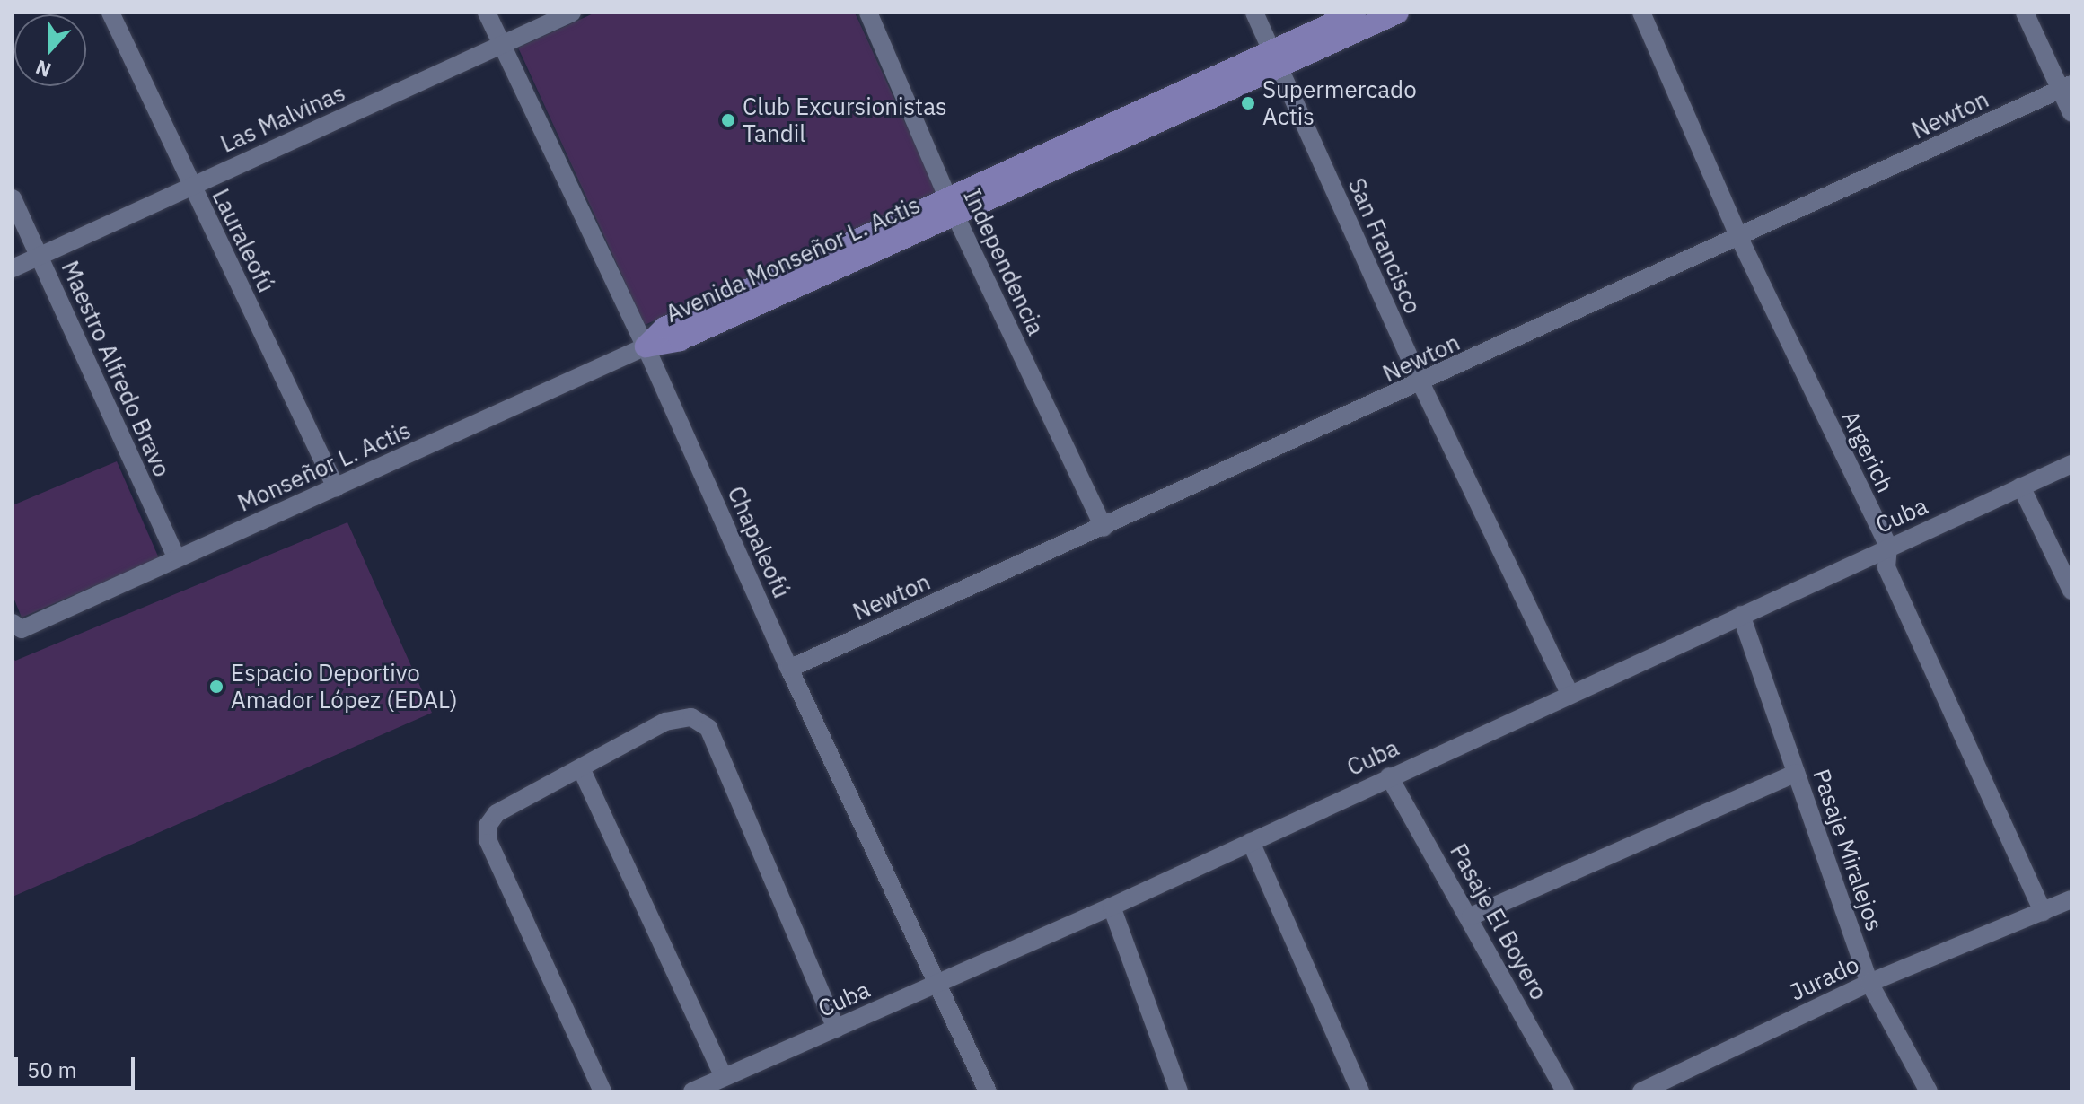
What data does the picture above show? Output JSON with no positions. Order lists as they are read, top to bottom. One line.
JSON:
{"streets":{"main road":["Avenida Monseñor L. Actis"],"street":["Newton","Las Malvinas","Lauraleofú","San Francisco","Independencia","Maestro Alfredo Bravo","Argerich","Monseñor L. Actis","Cuba","Chapaleofú","Pasaje Miralejos","Pasaje El Boyero","Jurado"]},"crossings":[["Newton","San Francisco"],["Newton","Independencia"],["Newton","Argerich"],["Newton","Chapaleofú"],["Las Malvinas","Lauraleofú"],["Las Malvinas","Maestro Alfredo Bravo"],["Las Malvinas","Chapaleofú"],["Lauraleofú","Monseñor L. Actis"],["San Francisco","Avenida Monseñor L. Actis"],["San Francisco","Cuba"],["Avenida Monseñor L. Actis","Independencia"],["Avenida Monseñor L. Actis","Monseñor L. Actis"],["Avenida Monseñor L. Actis","Chapaleofú"],["Maestro Alfredo Bravo","Monseñor L. Actis"],["Argerich","Cuba"],["Argerich","Jurado"],["Monseñor L. Actis","Chapaleofú"],["Cuba","Chapaleofú"],["Cuba","Pasaje Miralejos"],["Cuba","Pasaje El Boyero"],["Pasaje Miralejos","Jurado"]],"places":["Supermercado Actis","Club Excursionistas Tandil","Espacio Deportivo Amador López (EDAL)"],"scale_bar":"50 m","north":"bottom"}
